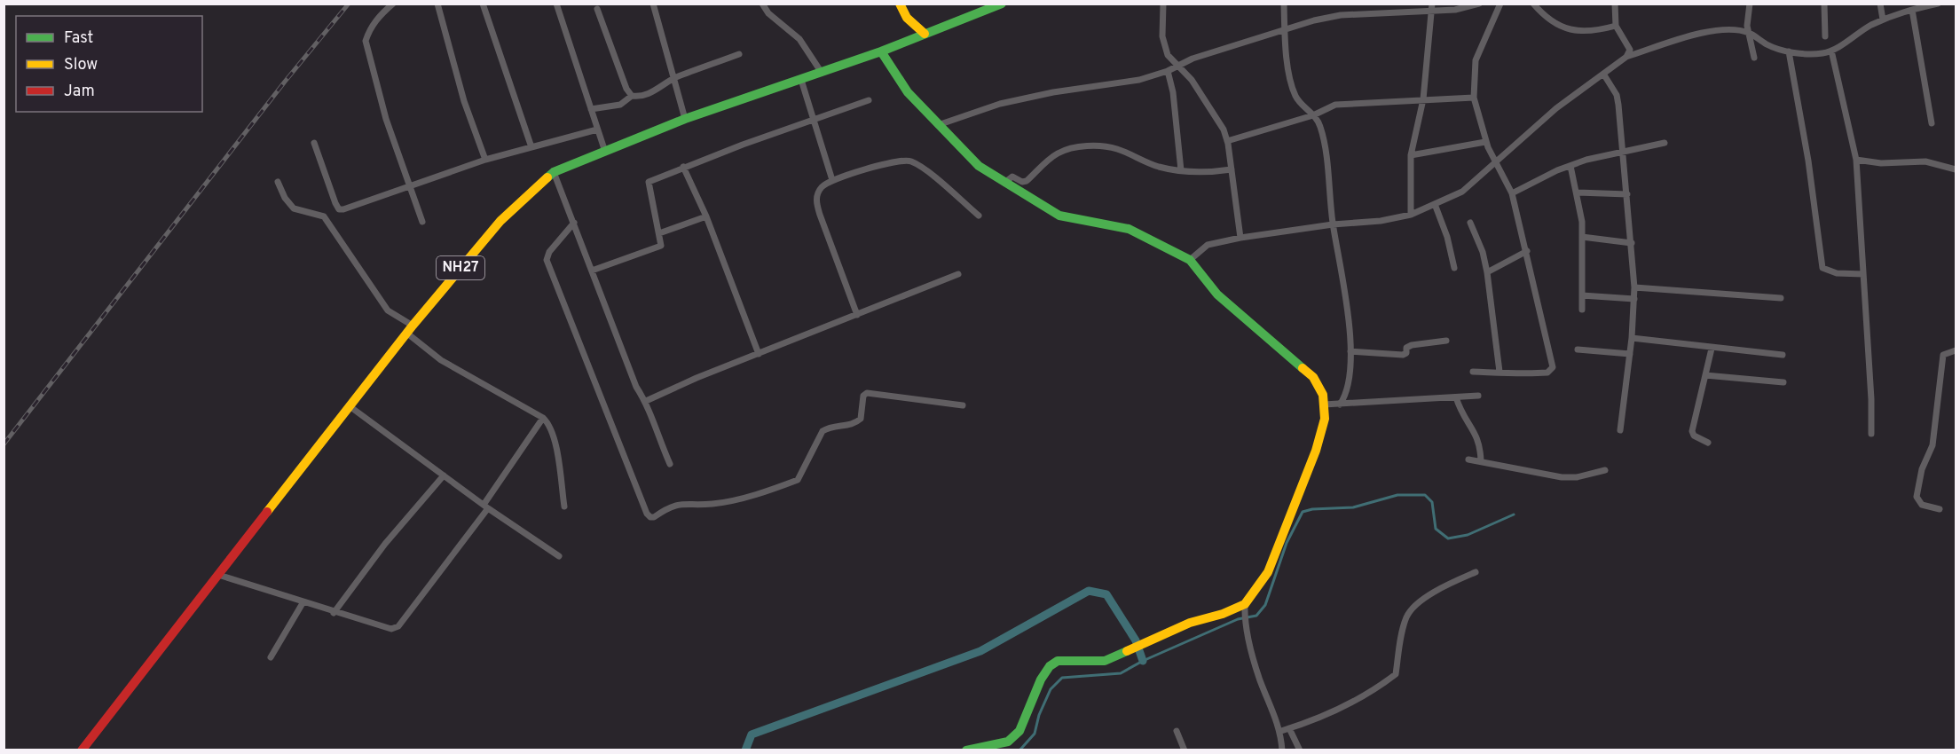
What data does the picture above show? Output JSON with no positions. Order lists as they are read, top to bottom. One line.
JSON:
{"streets":{"main road":["NH27"]},"legend":["Fast","Slow","Jam"]}
